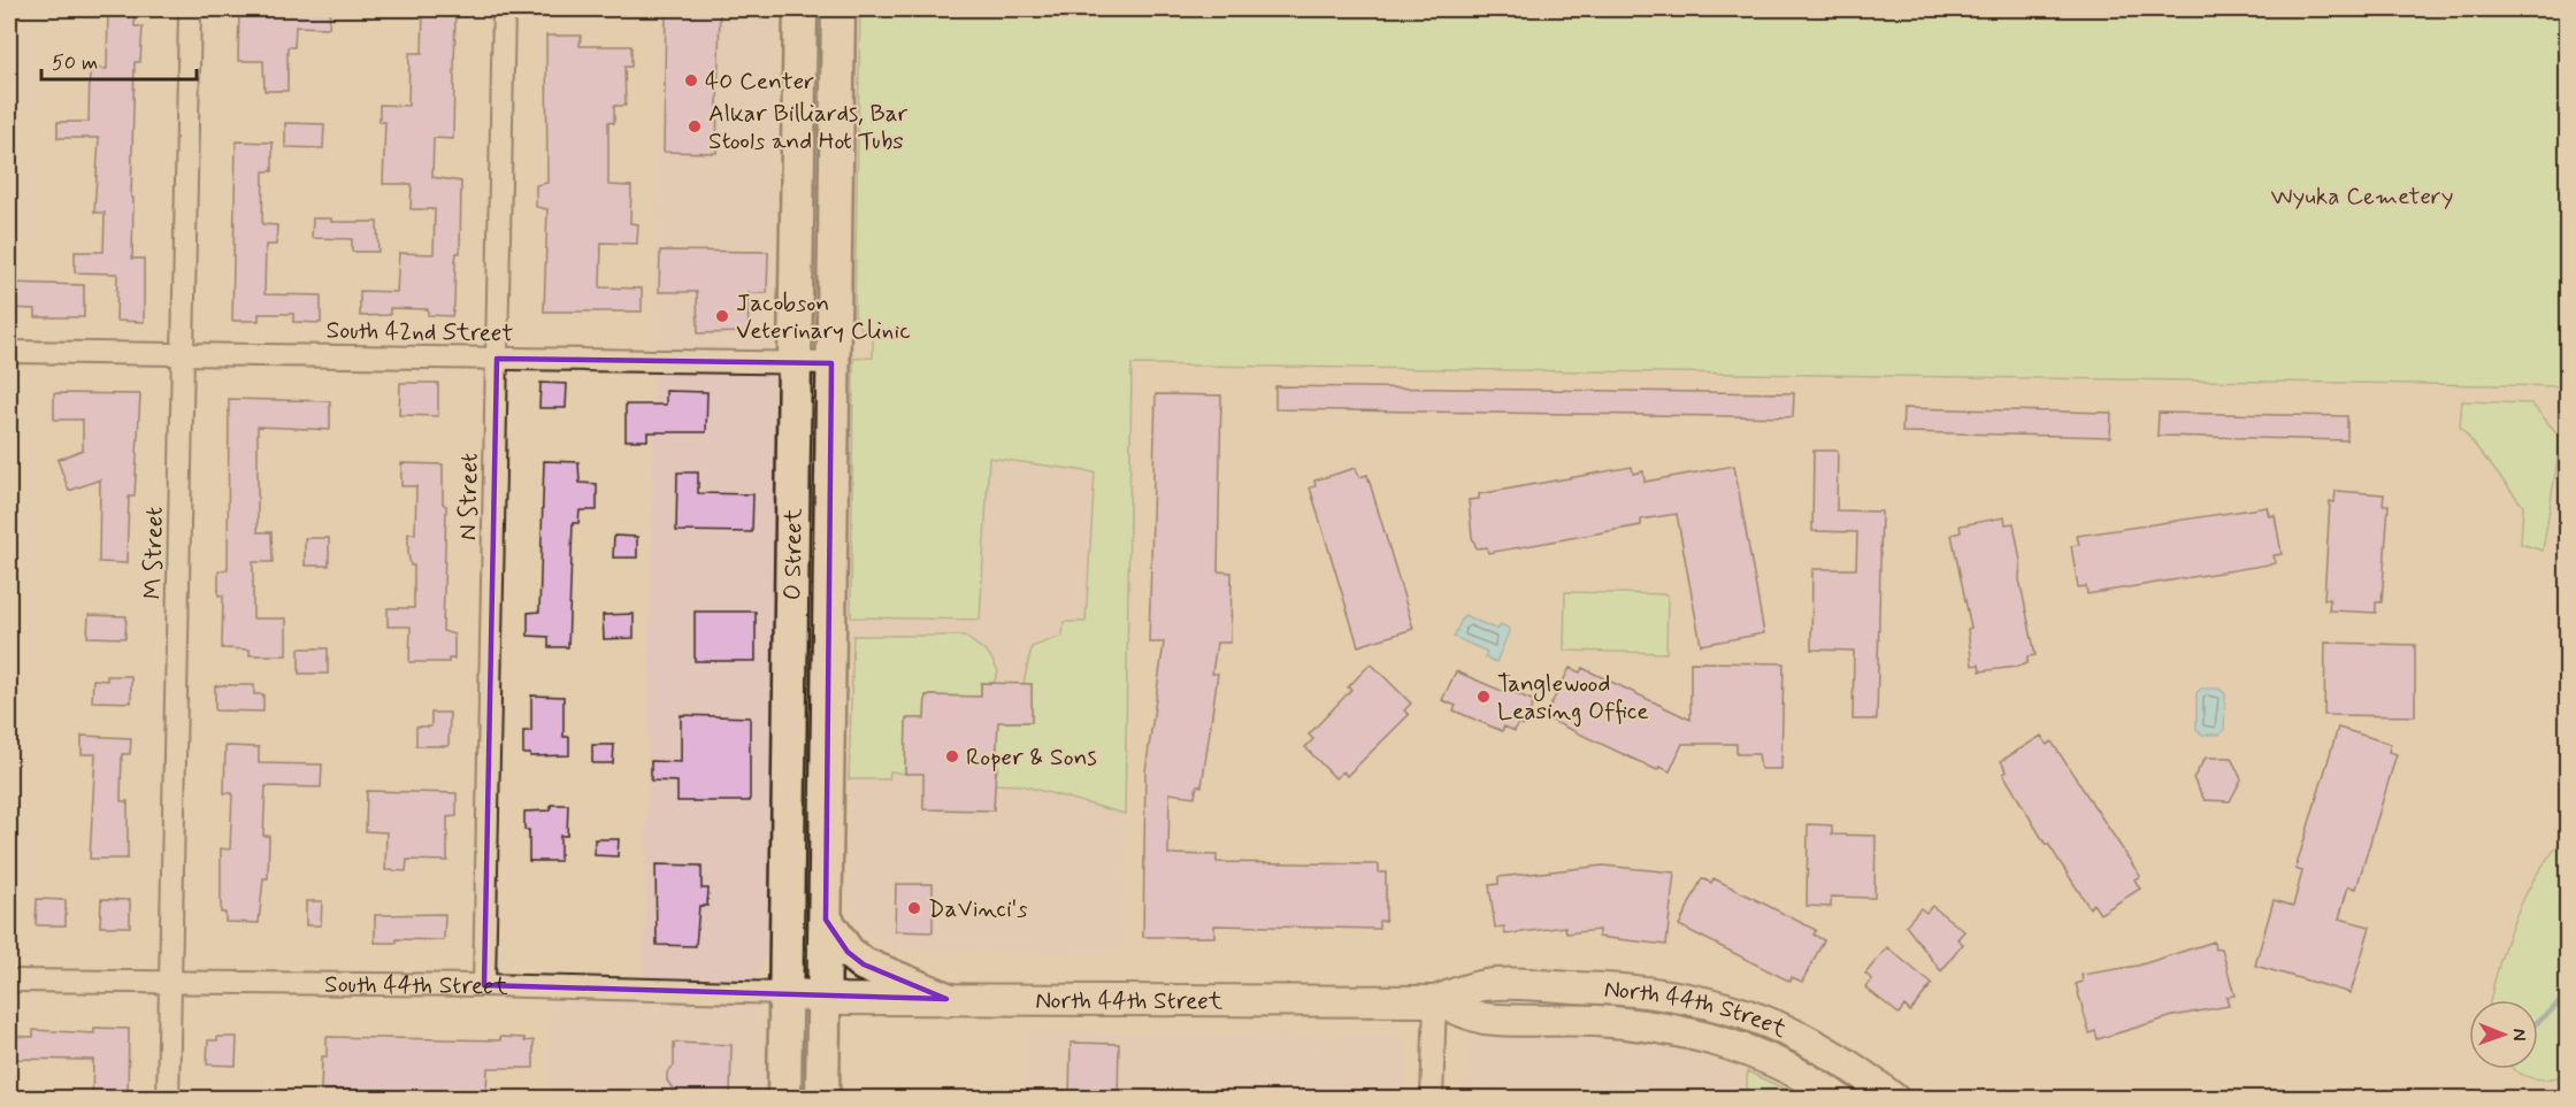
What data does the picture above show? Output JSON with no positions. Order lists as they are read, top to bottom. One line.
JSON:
{"streets":{"main road":["O Street","South 44th Street","North 44th Street"],"street":["South 42nd Street","N Street","M Street"]},"crossings":[["South 42nd Street","N Street"],["South 42nd Street","M Street"],["South 42nd Street","O Street"],["N Street","South 44th Street"],["M Street","South 44th Street"],["O Street","South 44th Street"],["O Street","North 44th Street"],["South 44th Street","North 44th Street"]],"parks":["Wyuka Cemetery"],"places":["40 Center","Alkar Billiards, Bar Stools and Hot Tubs","Jacobson Veterinary Clinic","Tanglewood Leasing Office","Roper & Sons","DaVinci's"],"scale_bar":"50 m","north":"right"}
